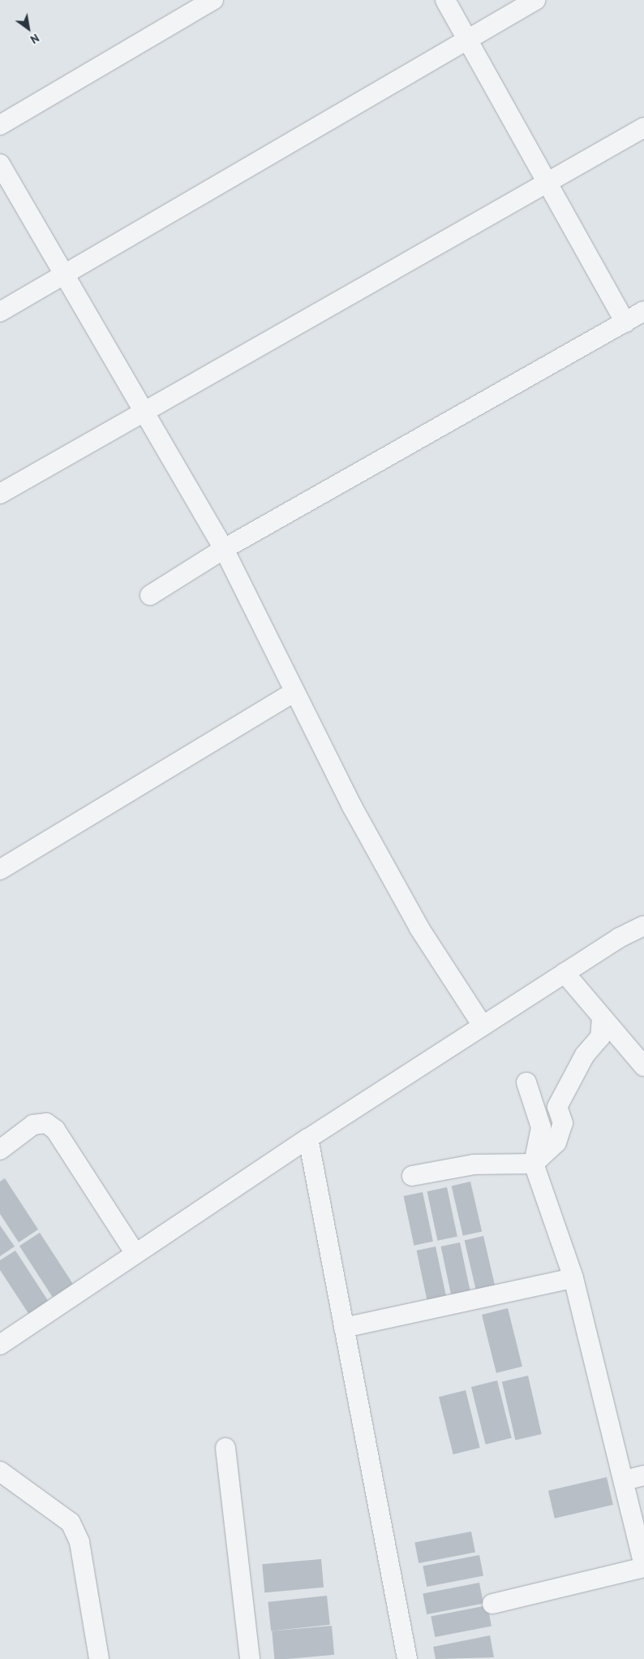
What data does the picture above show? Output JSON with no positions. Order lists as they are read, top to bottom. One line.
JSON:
{"north":"bottom right"}
